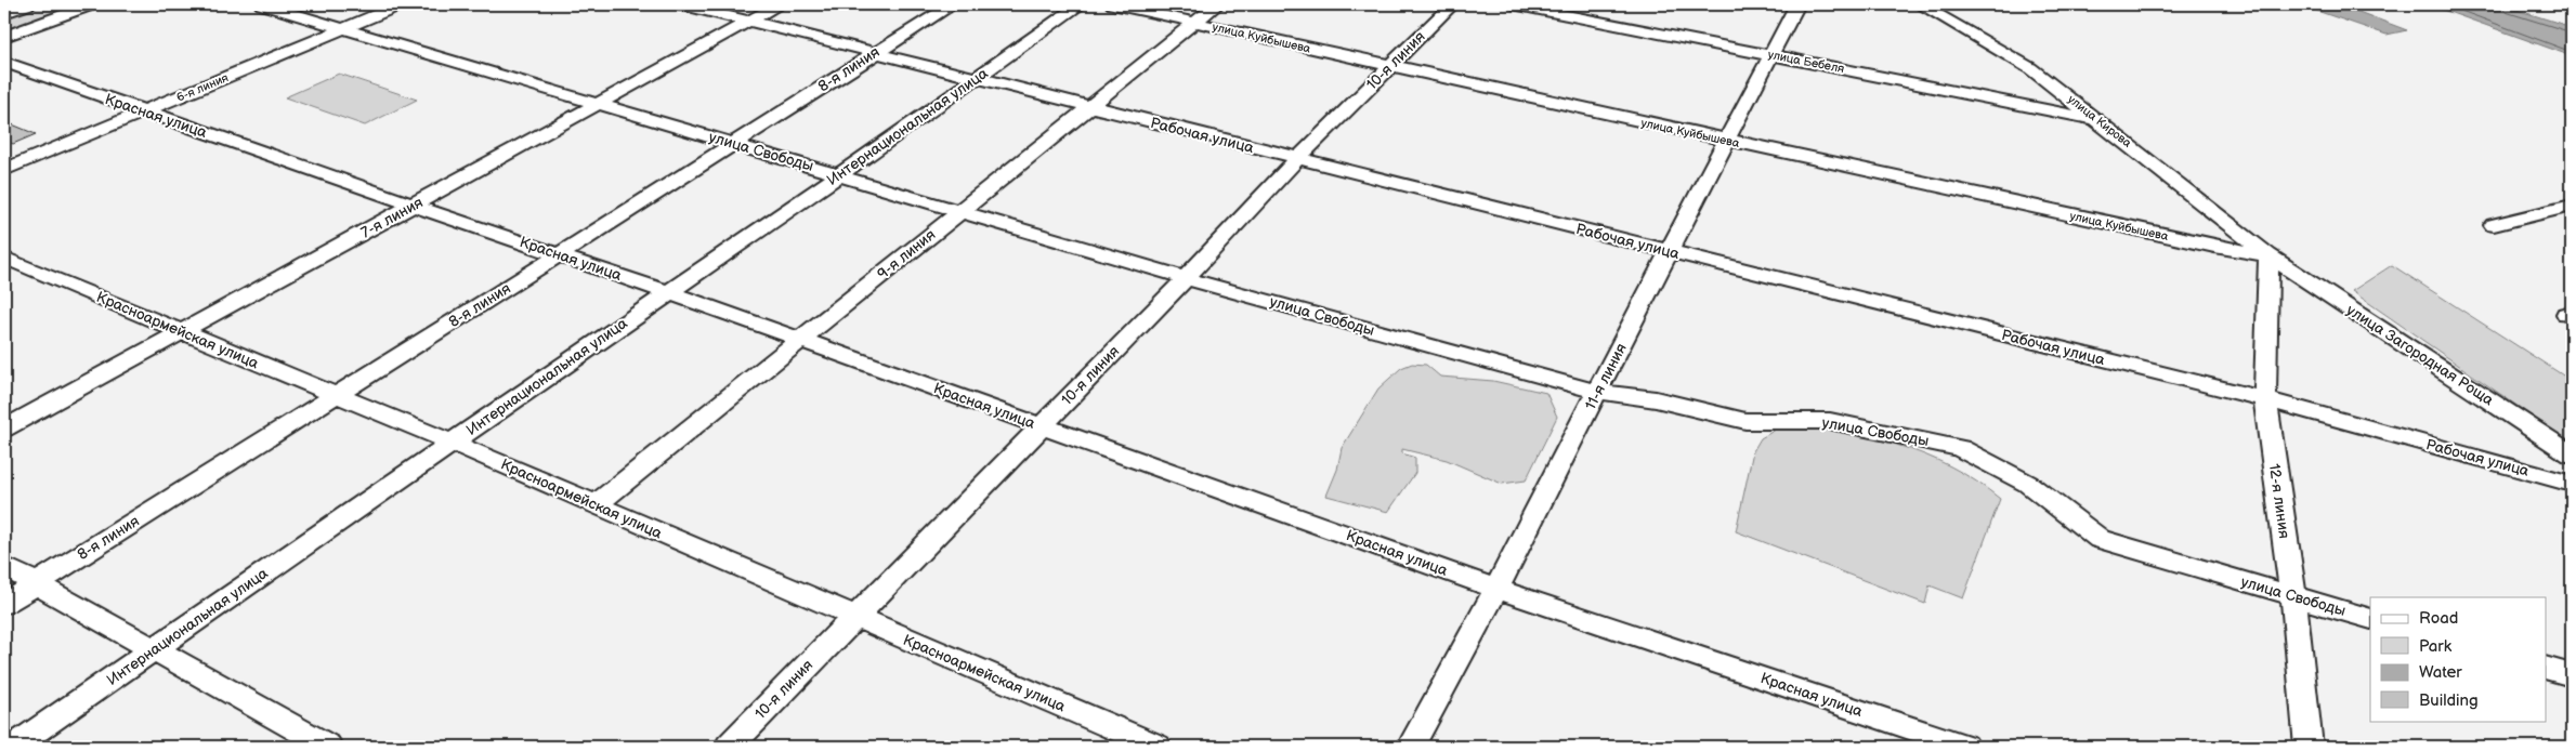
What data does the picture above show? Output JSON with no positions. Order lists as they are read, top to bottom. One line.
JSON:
{"streets":{"street":["улица Куйбышева","10-я линия","улица Бебеля","8-я линия","6-я линия","Красная улица","улица Кирова","Интернациональная улица","Рабочая улица","улица Свободы","7-я линия","9-я линия","Красноармейская улица","улица Загородная Роща","11-я линия","12-я линия"]},"crossings":[["улица Куйбышева","10-я линия"],["улица Куйбышева","улица Кирова"],["улица Куйбышева","9-я линия"],["улица Куйбышева","улица Загородная Роща"],["улица Куйбышева","11-я линия"],["улица Куйбышева","12-я линия"],["10-я линия","Красная улица"],["10-я линия","Рабочая улица"],["10-я линия","улица Свободы"],["10-я линия","Красноармейская улица"],["улица Бебеля","улица Кирова"],["улица Бебеля","11-я линия"],["8-я линия","Красная улица"],["8-я линия","Рабочая улица"],["8-я линия","улица Свободы"],["8-я линия","Красноармейская улица"],["6-я линия","Красная улица"],["6-я линия","улица Свободы"],["Красная улица","Интернациональная улица"],["Красная улица","7-я линия"],["Красная улица","9-я линия"],["Красная улица","11-я линия"],["улица Кирова","улица Загородная Роща"],["улица Кирова","12-я линия"],["Интернациональная улица","Рабочая улица"],["Интернациональная улица","улица Свободы"],["Интернациональная улица","Красноармейская улица"],["Рабочая улица","7-я линия"],["Рабочая улица","9-я линия"],["Рабочая улица","11-я линия"],["Рабочая улица","12-я линия"],["улица Свободы","7-я линия"],["улица Свободы","9-я линия"],["улица Свободы","11-я линия"],["улица Свободы","12-я линия"],["7-я линия","Красноармейская улица"],["9-я линия","Красноармейская улица"],["улица Загородная Роща","12-я линия"]],"legend":["Road","Park","Water","Building"]}
